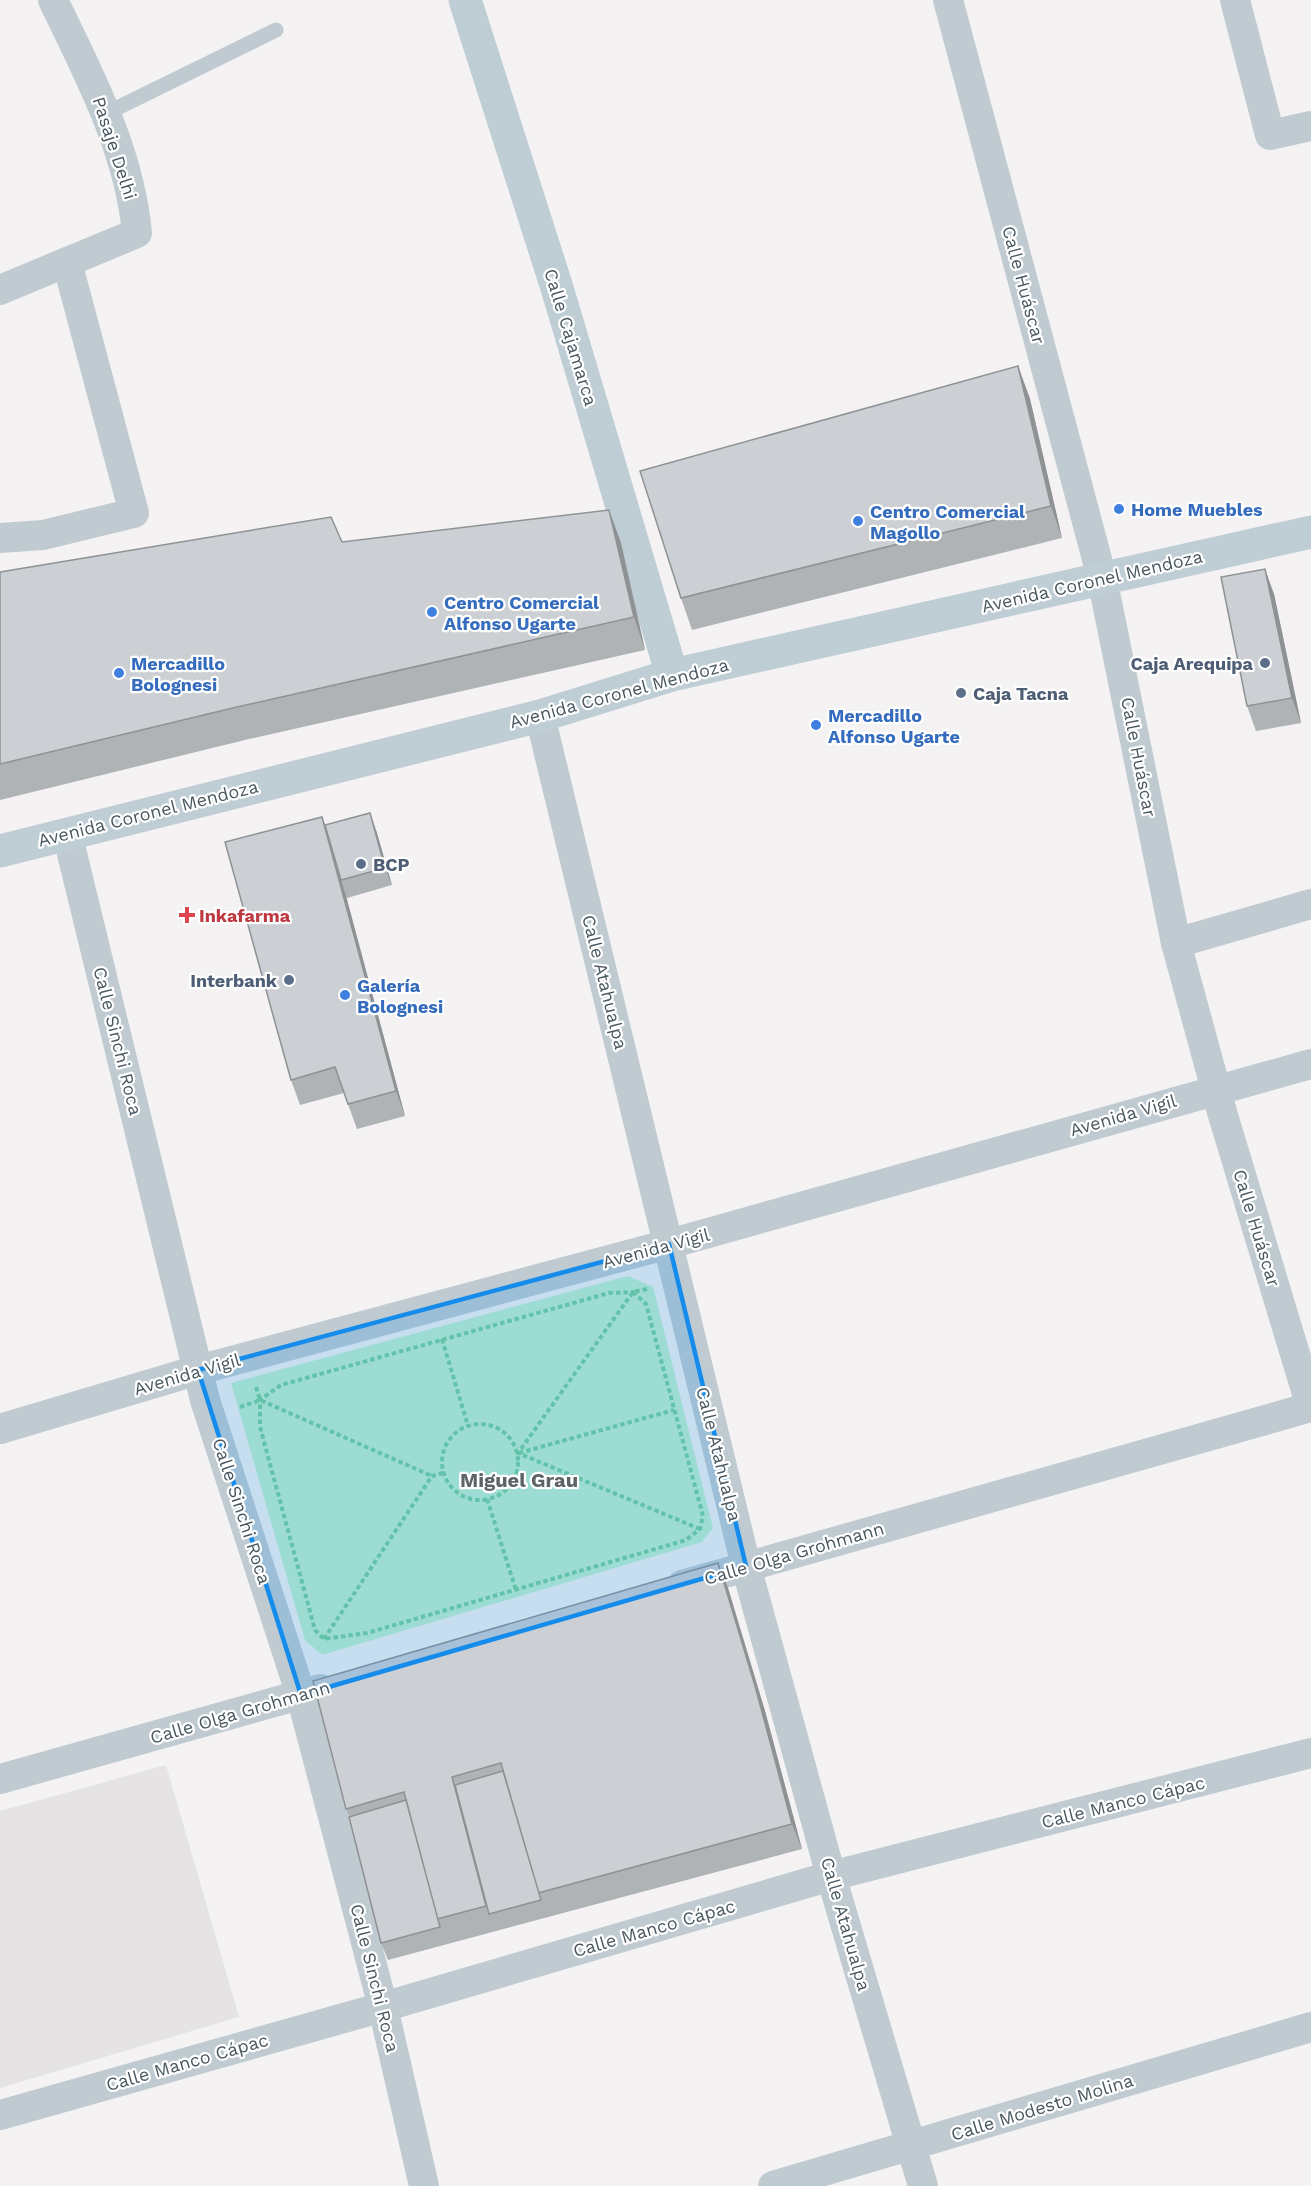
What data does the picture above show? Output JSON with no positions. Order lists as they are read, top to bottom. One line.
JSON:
{"streets":{"street":["Pasaje Delhi","Calle Huáscar","Calle Cajamarca","Avenida Coronel Mendoza","Calle Atahualpa","Calle Sinchi Roca","Avenida Vigil","Calle Olga Grohmann","Calle Manco Cápac","Calle Modesto Molina"]},"crossings":[["Calle Huáscar","Avenida Coronel Mendoza"],["Calle Huáscar","Avenida Vigil"],["Calle Huáscar","Calle Olga Grohmann"],["Calle Cajamarca","Avenida Coronel Mendoza"],["Avenida Coronel Mendoza","Calle Atahualpa"],["Avenida Coronel Mendoza","Calle Sinchi Roca"],["Calle Atahualpa","Avenida Vigil"],["Calle Atahualpa","Calle Olga Grohmann"],["Calle Atahualpa","Calle Manco Cápac"],["Calle Atahualpa","Calle Modesto Molina"],["Calle Sinchi Roca","Avenida Vigil"],["Calle Sinchi Roca","Calle Olga Grohmann"],["Calle Sinchi Roca","Calle Manco Cápac"]],"districts":["Miguel Grau"],"places":{"other":["Home Muebles","Centro Comercial Magollo","Centro Comercial Alfonso Ugarte","Caja Arequipa","Mercadillo Bolognesi","Caja Tacna","Mercadillo Alfonso Ugarte","BCP","Interbank","Galería Bolognesi"],"health":["Inkafarma"]}}
